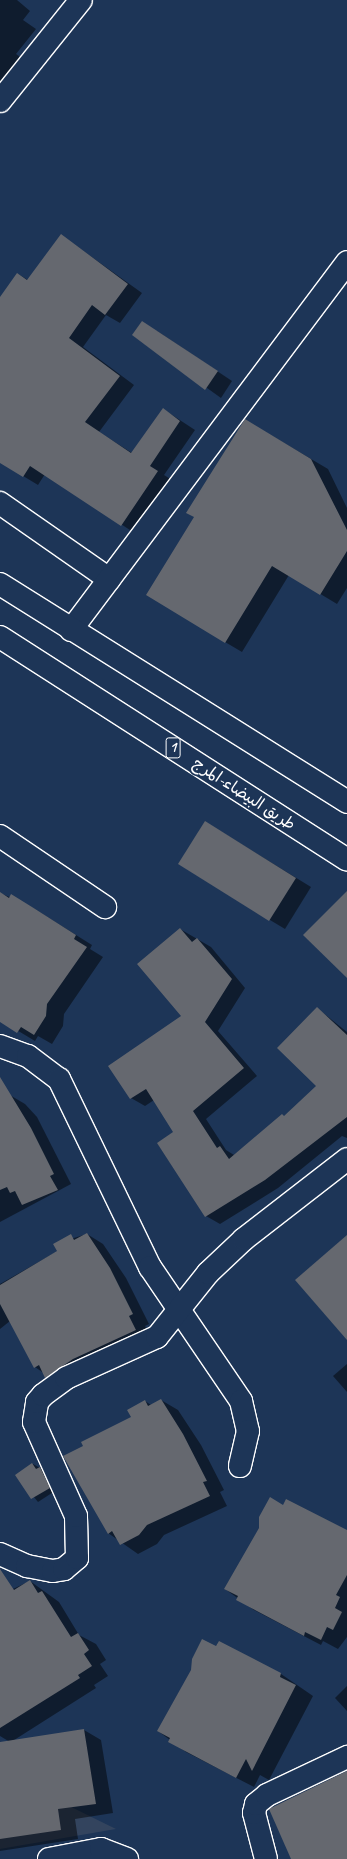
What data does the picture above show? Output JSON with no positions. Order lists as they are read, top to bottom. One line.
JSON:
{"streets":{"main road":["1","طريق البيضاء-المرج"]}}
